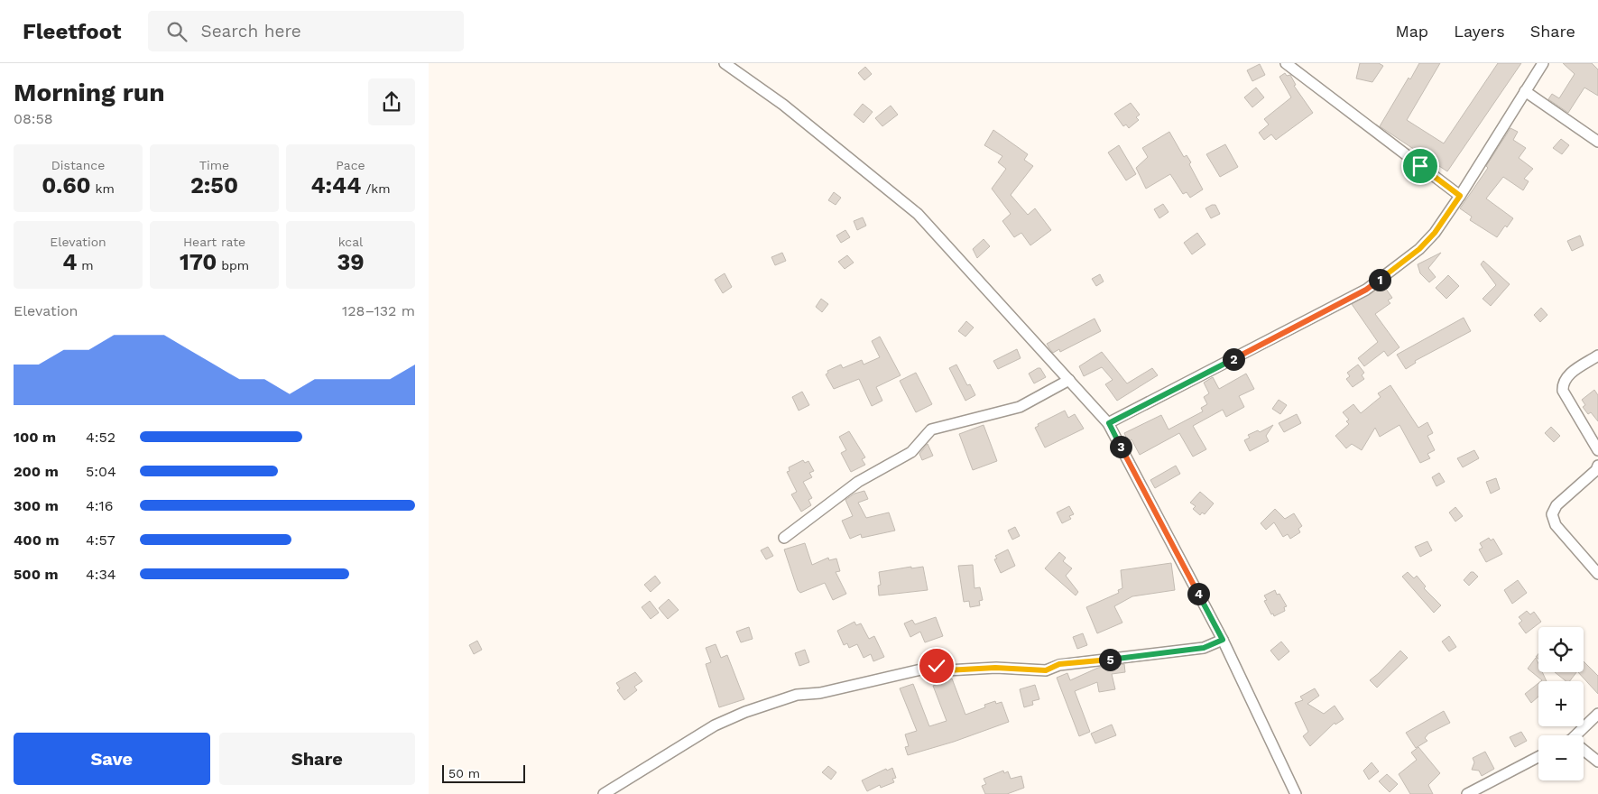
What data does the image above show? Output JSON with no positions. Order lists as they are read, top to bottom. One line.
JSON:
{"scale_bar":"50 m","page":{"header":"Fleetfoot","search":"Search here","nav":["Map","Layers","Share"],"heading":["Morning run","08:58"],"stats":[["Distance","0.60 km"],["Time","2:50"],["Pace","4:44 /km"],["Elevation","4 m"],["Heart rate","170 bpm"],["kcal","39"]],"pins":["1","2","3","4","5"],"chart":["Elevation","128–132 m"],"list":[{"name":"100 m","note":"4:52"},{"name":"200 m","note":"5:04"},{"name":"300 m","note":"4:16"},{"name":"400 m","note":"4:57"},{"name":"500 m","note":"4:34"}],"map_buttons":["+","−"],"buttons":["Save","Share"],"scale":"50 m"}}
